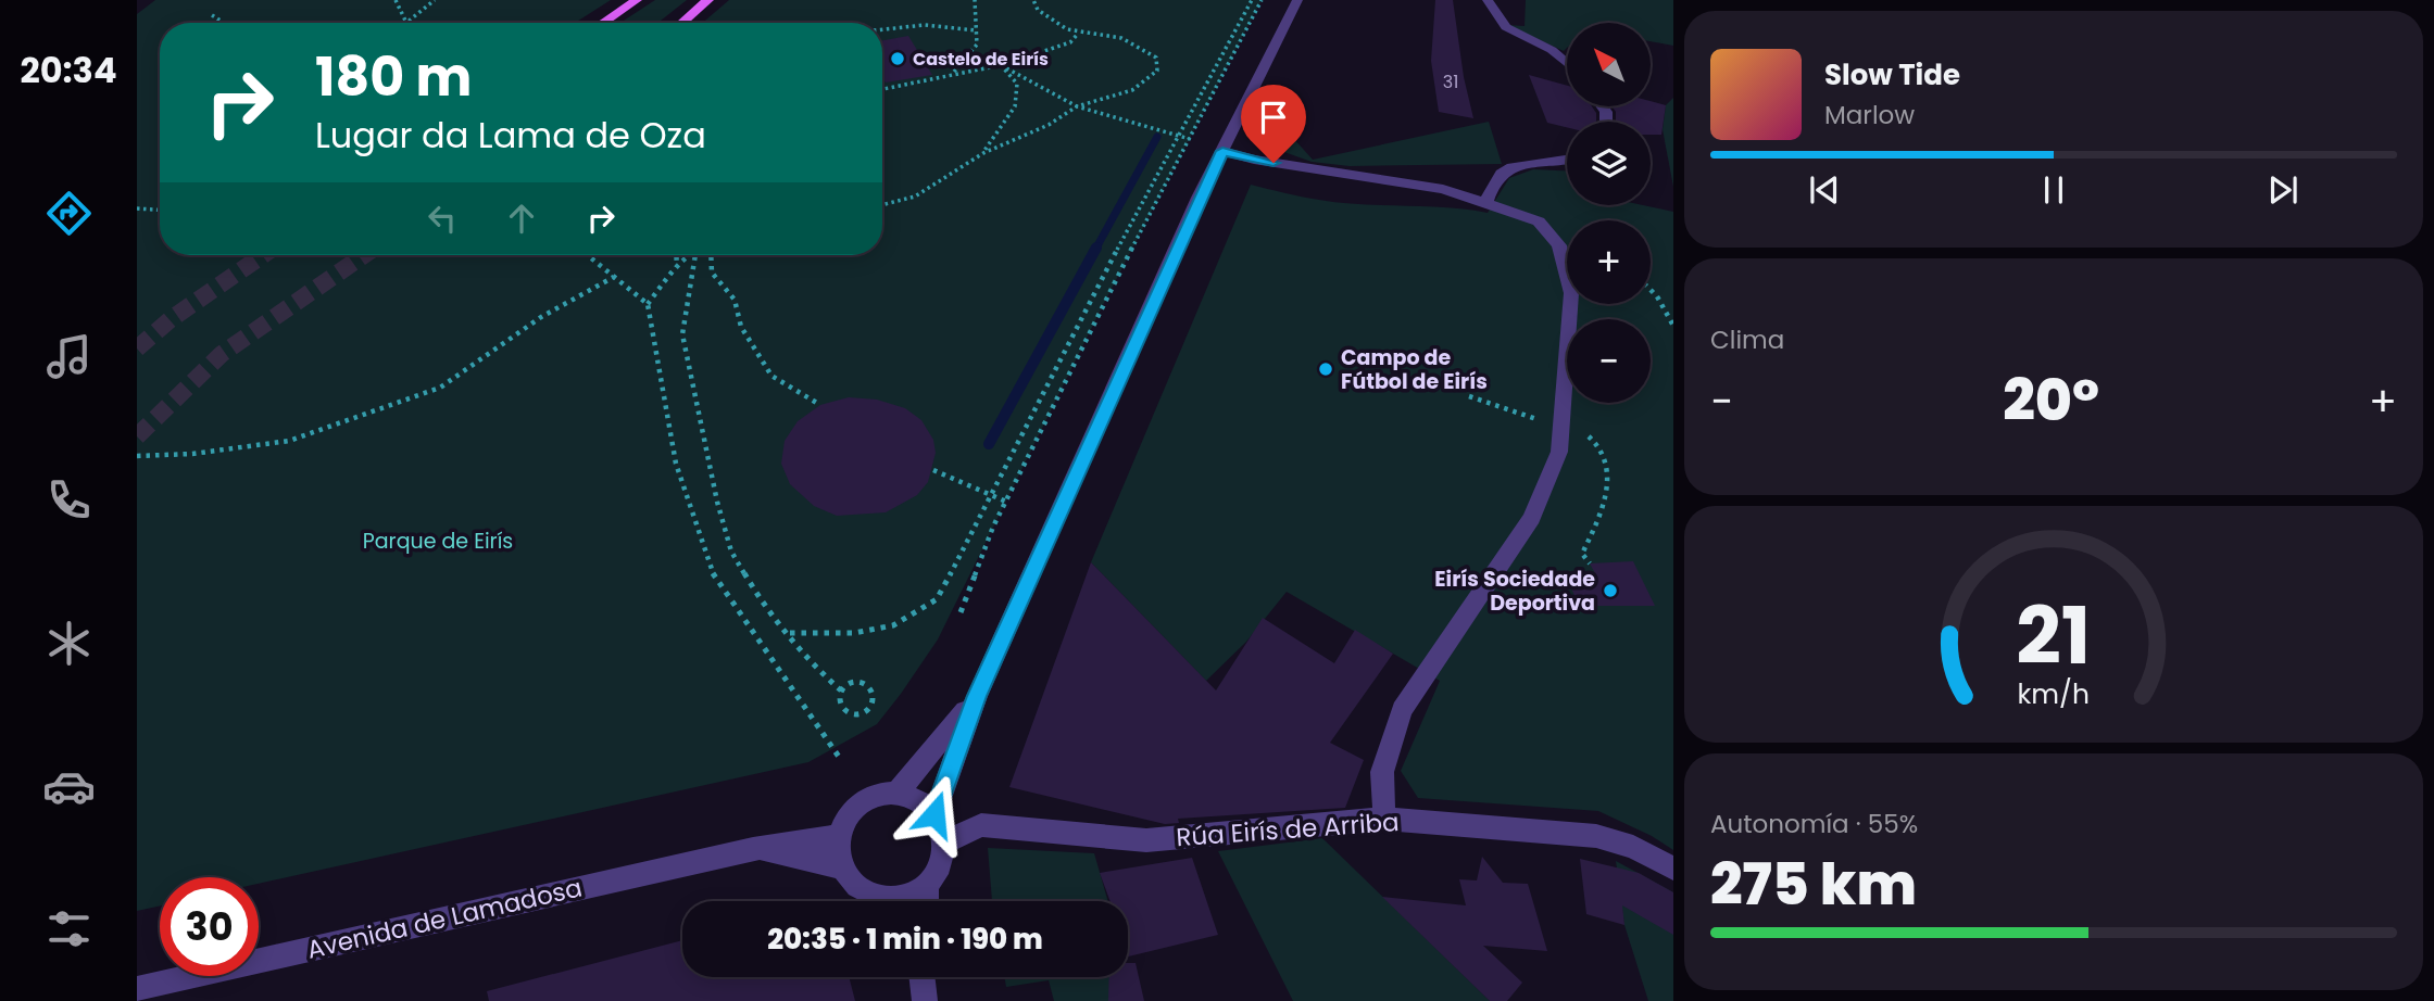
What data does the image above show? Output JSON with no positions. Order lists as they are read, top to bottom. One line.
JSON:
{"streets":{"street":["Rúa Eirís de Arriba","Avenida de Lamadosa"]},"parks":["Parque de Eirís"],"places":["Castelo de Eirís","Campo de Fútbol de Eirís","Eirís Sociedade Deportiva"],"house_numbers":["31"],"north":"top left","page":{"tabs":"20:34","map_buttons":["+","−"],"turn":["180 m","Lugar da Lama de Oza"],"song":["Slow Tide","Marlow"],"tile":["Clima",["Autonomía · 55%","275 km"]],"heat":["−","20°","+"],"limit":"30","trip":"20:35 · 1 min · 190 m","gauge":["21","km/h"]}}
